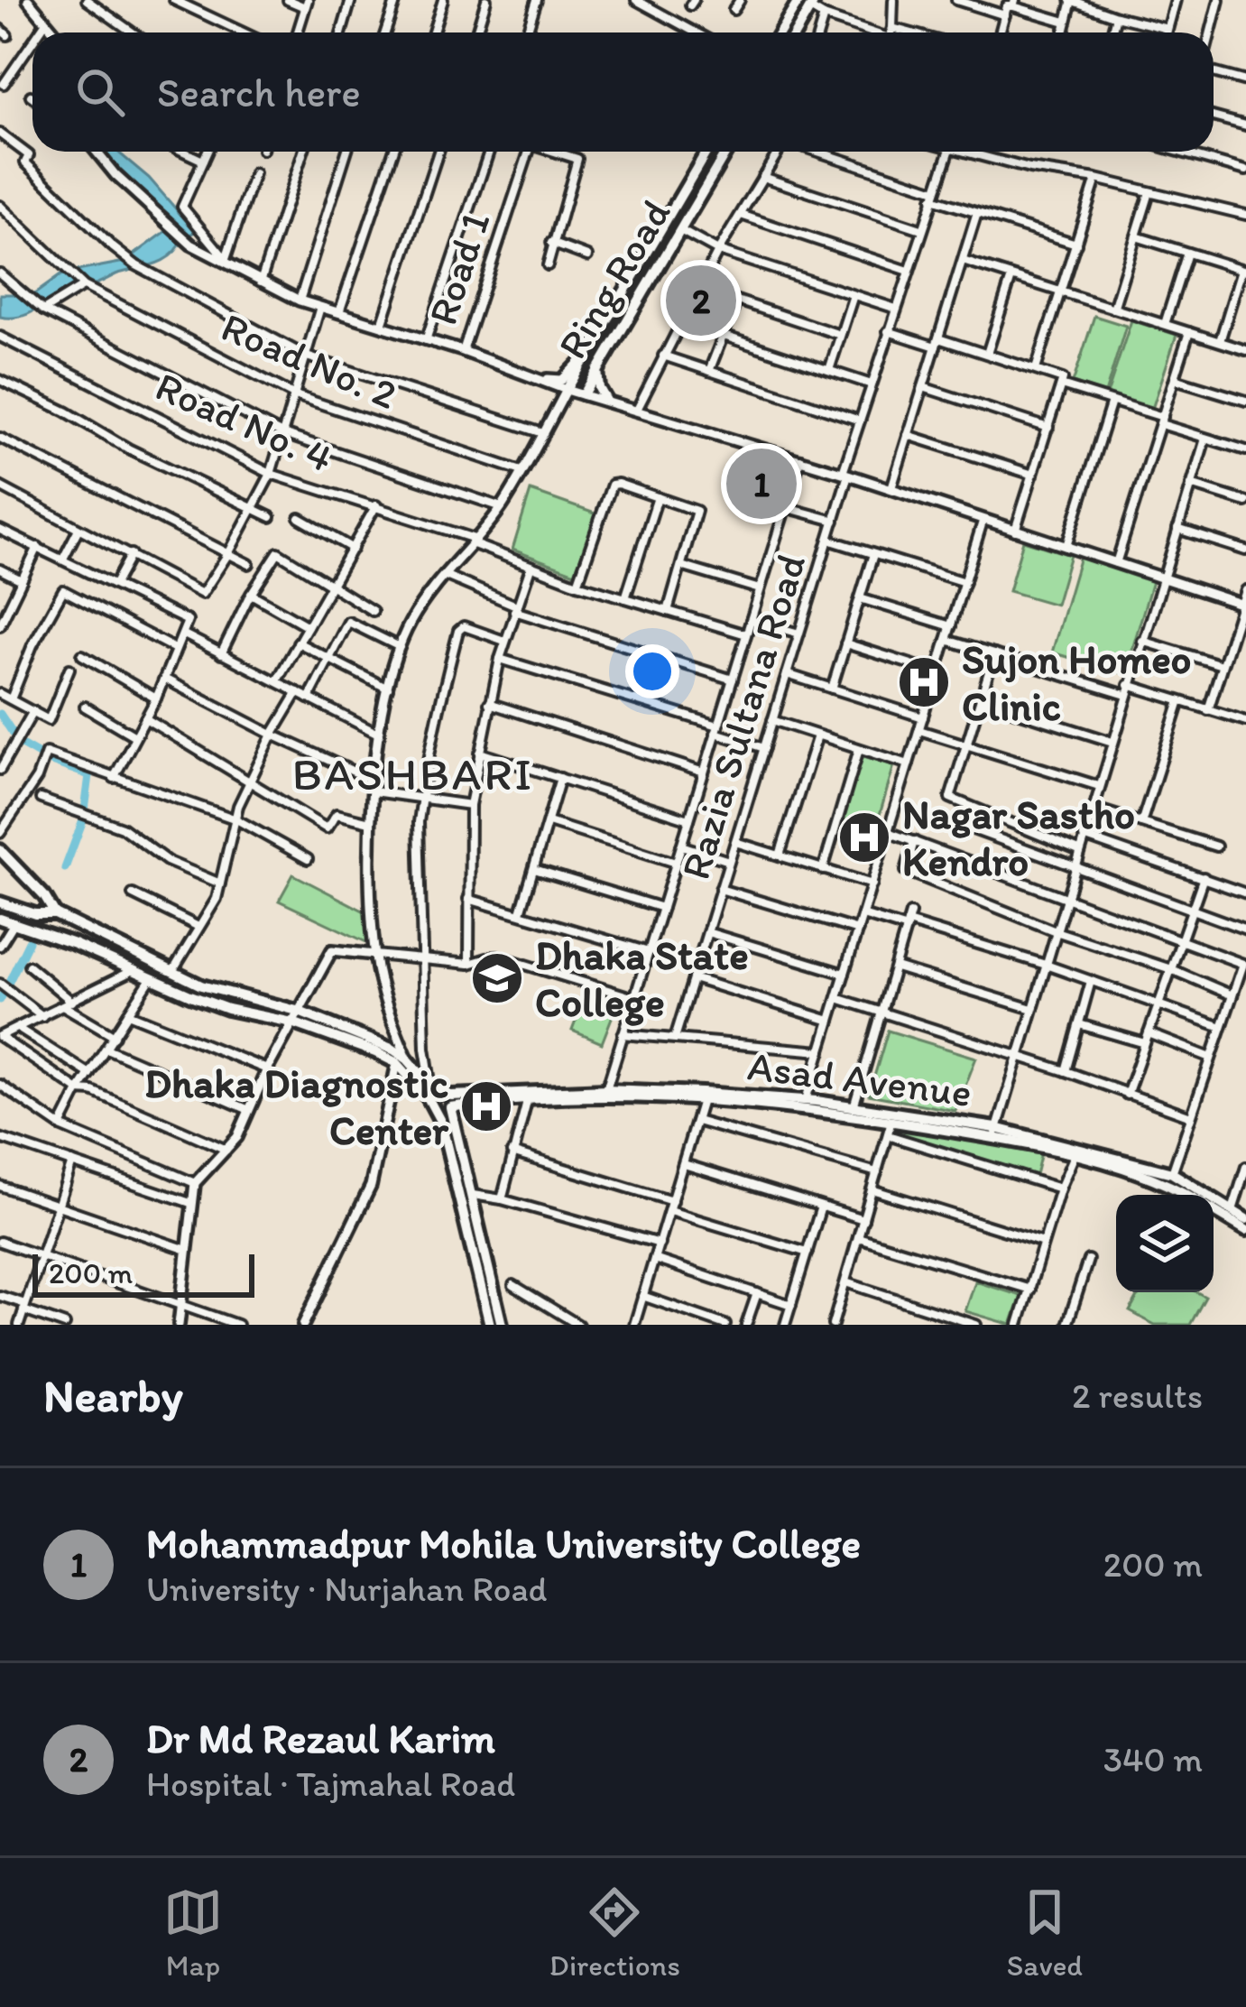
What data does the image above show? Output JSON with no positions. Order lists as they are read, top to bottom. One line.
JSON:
{"streets":{"main road":["Ring Road","Asad Avenue"],"street":["Road 1","Road No. 2","Road No. 4","Razia Sultana Road"]},"districts":["BASHBARI"],"places":{"hospital":["Sujon Homeo Clinic","Nagar Sastho Kendro","Dhaka Diagnostic Center"],"school or university":["Dhaka State College"]},"scale_bar":"200 m","page":{"search":"Search here","pins":["2","1"],"scale":"200 m","heading":["Nearby","2 results"],"list":[{"mark":"1","name":"Mohammadpur Mohila University College","note":"University · Nurjahan Road","value":"200 m"},{"mark":"2","name":"Dr Md Rezaul Karim","note":"Hospital · Tajmahal Road","value":"340 m"}],"nav":["Map","Directions","Saved"]}}
